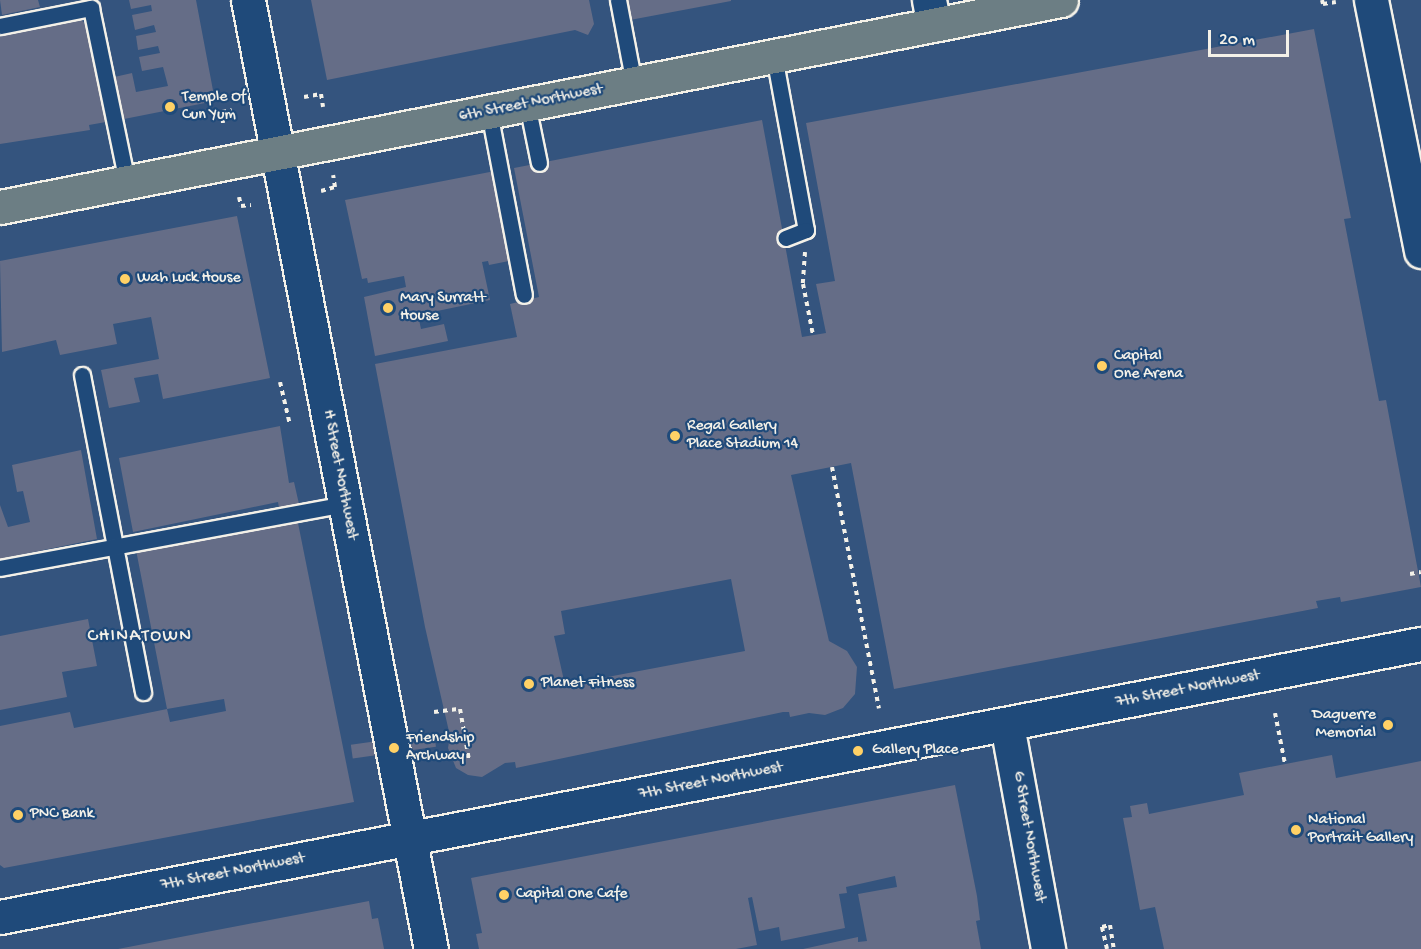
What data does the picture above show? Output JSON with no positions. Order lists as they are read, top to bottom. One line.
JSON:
{"streets":{"highway":["6th Street Northwest"],"main road":["H Street Northwest","7th Street Northwest","G Street Northwest"]},"crossings":[["6th Street Northwest","H Street Northwest"],["H Street Northwest","7th Street Northwest"],["7th Street Northwest","G Street Northwest"]],"districts":["CHINATOWN"],"places":["Temple Of Cun Yum","Wah Luck House","Mary Surratt House","Capital One Arena","Regal Gallery Place Stadium 14","Planet Fitness","Daguerre Memorial","Friendship Archway","Gallery Place","PNC Bank","National Portrait Gallery","Capital One Cafe"],"scale_bar":"20 m"}
